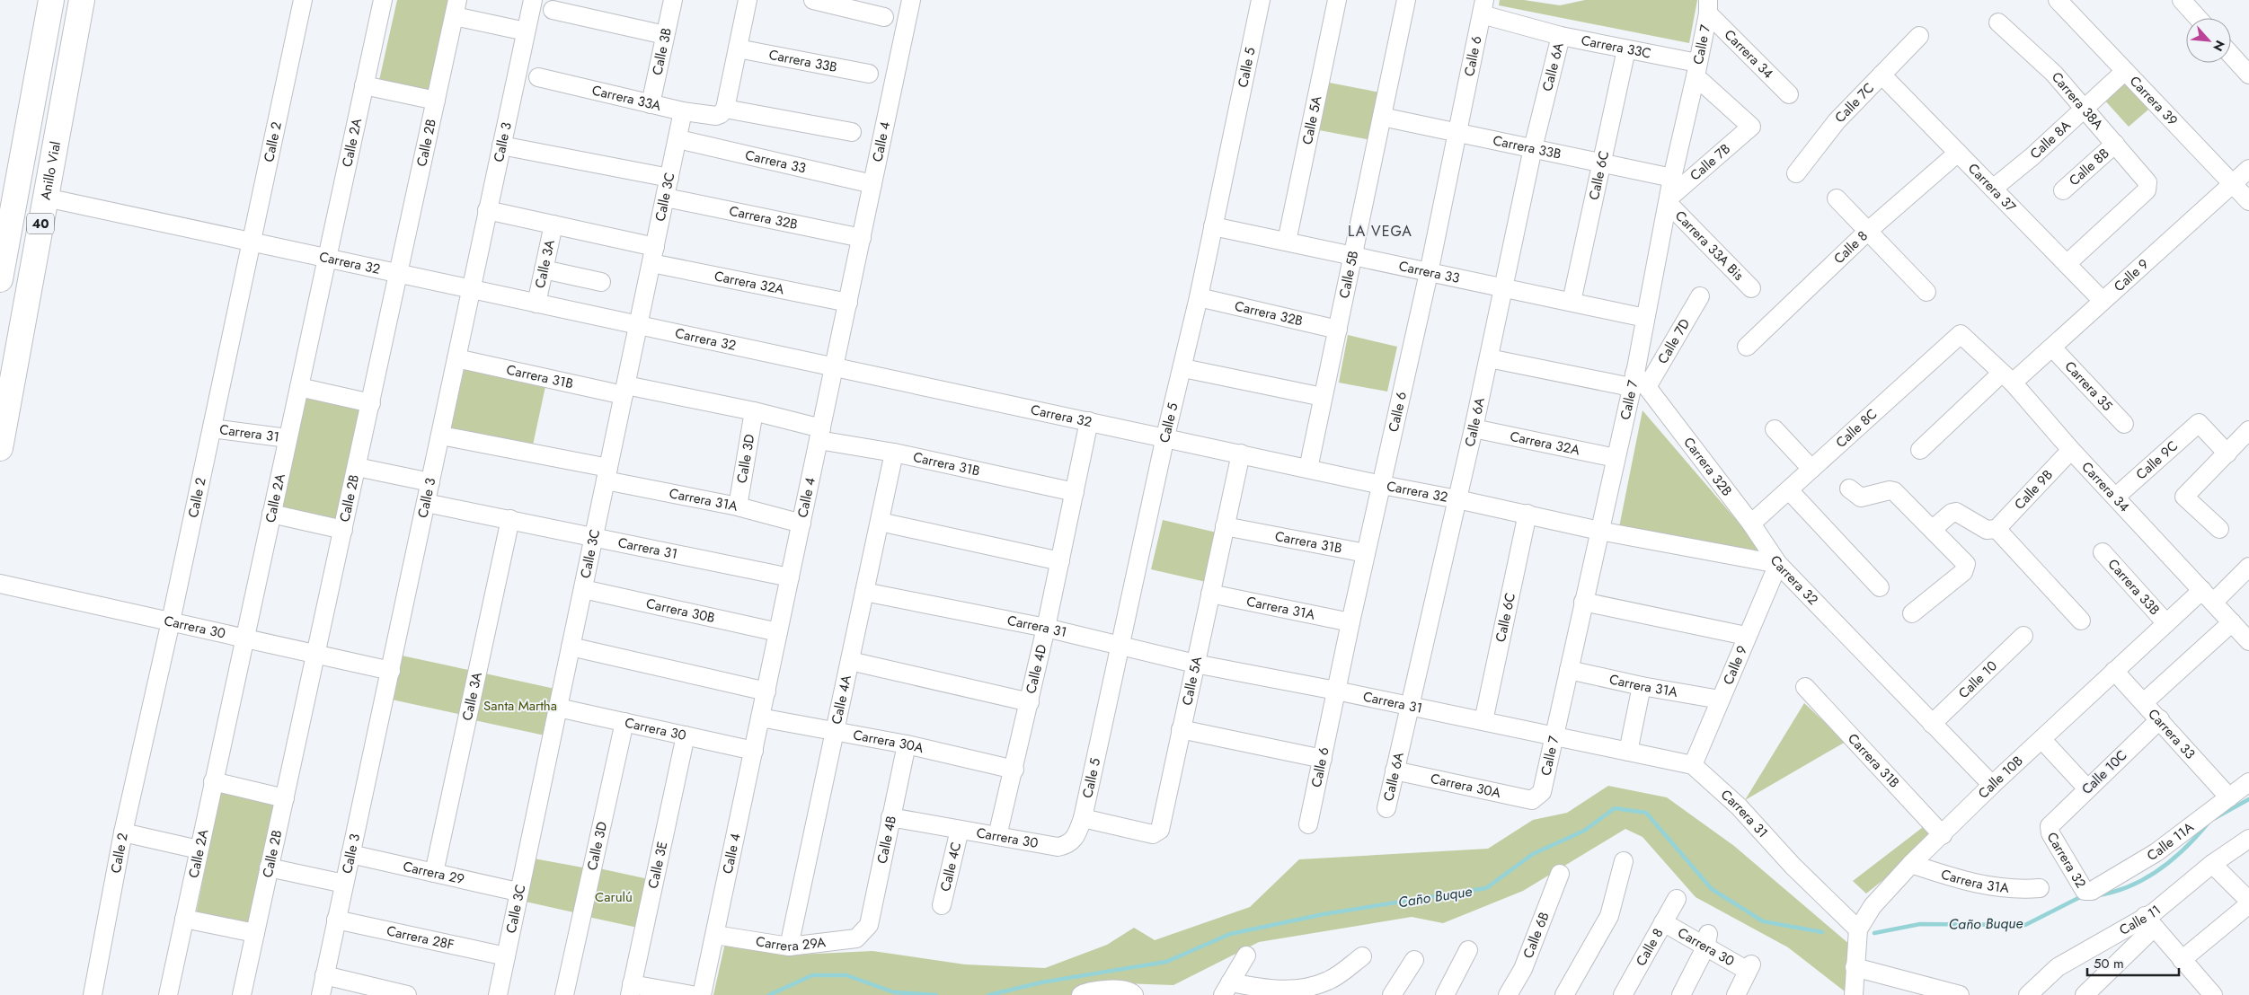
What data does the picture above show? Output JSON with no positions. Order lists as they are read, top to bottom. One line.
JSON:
{"streets":{"highway":["Anillo Vial","40"],"street":["Calle 7","Carrera 33C","Calle 3B","Carrera 34","Calle 6","Carrera 33B","Calle 5","Calle 6A","Carrera 33A","Carrera 38A","Carrera 39","Calle 7C","Calle 5A","Calle 8A","Calle 2","Calle 2A","Calle 2B","Calle 3","Calle 4","Carrera 33","Calle 7B","Calle 8B","Calle 6C","Carrera 37","Calle 3C","Carrera 32B","Carrera 33A Bis","Calle 8","Carrera 32","Calle 3A","Calle 5B","Calle 9","Carrera 32A","Calle 7D","Carrera 31B","Carrera 35","Calle 8C","Carrera 31","Calle 3D","Calle 9C","Calle 9B","Carrera 31A","Carrera 30B","Carrera 30","Calle 4D","Calle 10","Calle 4A","Carrera 30A","Calle 10C","Calle 10B","Calle 4B","Calle 11A","Calle 3E","Calle 4C","Carrera 29","Calle 11","Calle 6B","Carrera 28F","Carrera 29A"]},"crossings":[["Calle 7","Carrera 33C"],["Calle 7","Carrera 34"],["Calle 7","Carrera 33B"],["Calle 7","Carrera 33"],["Calle 7","Calle 7B"],["Calle 7","Carrera 32B"],["Calle 7","Carrera 33A Bis"],["Calle 7","Carrera 32"],["Calle 7","Carrera 32A"],["Calle 7","Calle 7D"],["Calle 7","Carrera 31"],["Calle 7","Carrera 31A"],["Calle 7","Carrera 30A"],["Carrera 33C","Calle 6"],["Carrera 33C","Calle 6A"],["Carrera 33C","Calle 7B"],["Carrera 33C","Calle 6C"],["Calle 3B","Carrera 33A"],["Carrera 34","Calle 9"],["Carrera 34","Calle 8C"],["Carrera 34","Calle 9C"],["Carrera 34","Calle 9B"],["Carrera 34","Calle 10B"],["Calle 6","Carrera 33B"],["Calle 6","Carrera 33"],["Calle 6","Carrera 32"],["Calle 6","Carrera 31B"],["Calle 6","Carrera 31"],["Calle 6","Carrera 31A"],["Carrera 33B","Calle 6A"],["Carrera 33B","Calle 6C"],["Carrera 33B","Calle 5B"],["Carrera 33B","Calle 10B"],["Calle 5","Calle 5A"],["Calle 5","Carrera 33"],["Calle 5","Carrera 32B"],["Calle 5","Carrera 32"],["Calle 5","Carrera 31"],["Calle 5","Carrera 30"],["Calle 6A","Carrera 33"],["Calle 6A","Carrera 32"],["Calle 6A","Carrera 32A"],["Calle 6A","Carrera 31"],["Calle 6A","Carrera 30A"],["Carrera 33A","Calle 3C"],["Carrera 38A","Calle 8A"],["Carrera 38A","Calle 8B"],["Carrera 38A","Carrera 37"],["Carrera 39","Calle 8A"],["Carrera 39","Calle 9"],["Calle 7C","Carrera 37"],["Calle 5A","Carrera 33"],["Calle 5A","Carrera 32"],["Calle 5A","Carrera 31B"],["Calle 5A","Carrera 31"],["Calle 5A","Carrera 31A"],["Calle 8A","Carrera 37"],["Calle 2","Carrera 32"],["Calle 2","Carrera 31"],["Calle 2","Carrera 30"],["Calle 2A","Carrera 32"],["Calle 2A","Carrera 31"],["Calle 2A","Carrera 30"],["Calle 2B","Carrera 32"],["Calle 2B","Carrera 30"],["Calle 3","Carrera 32"],["Calle 3","Carrera 32A"],["Calle 3","Carrera 31B"],["Calle 3","Carrera 31"],["Calle 3","Carrera 31A"],["Calle 3","Carrera 30"],["Calle 3","Carrera 29"],["Calle 3","Carrera 28F"],["Calle 4","Carrera 33"],["Calle 4","Carrera 32B"],["Calle 4","Carrera 32"],["Calle 4","Carrera 32A"],["Calle 4","Carrera 31B"],["Calle 4","Carrera 31"],["Calle 4","Carrera 31A"],["Calle 4","Carrera 30B"],["Calle 4","Carrera 30"],["Calle 4","Carrera 30A"],["Calle 4","Carrera 29A"],["Carrera 33","Calle 6C"],["Carrera 33","Calle 3C"],["Carrera 33","Calle 5B"],["Carrera 33","Calle 10C"],["Carrera 33","Calle 10B"],["Carrera 33","Calle 11A"],["Calle 7B","Carrera 33A Bis"],["Anillo Vial","Carrera 32"],["Calle 6C","Carrera 32"],["Calle 6C","Carrera 31"],["Carrera 37","Calle 8"],["Carrera 37","Calle 9"],["Calle 3C","Carrera 32B"],["Calle 3C","Carrera 32"],["Calle 3C","Carrera 32A"],["Calle 3C","Carrera 31B"],["Calle 3C","Carrera 31"],["Calle 3C","Carrera 31A"],["Calle 3C","Carrera 30B"],["Calle 3C","Carrera 30"],["Calle 3C","Carrera 29"],["Calle 3C","Carrera 28F"],["Carrera 32B","Carrera 32"],["Carrera 32B","Calle 5B"],["Carrera 32B","Calle 9"],["Carrera 32B","Calle 7D"],["Carrera 32B","Calle 8C"],["Calle 8","Carrera 30"],["Carrera 32","Calle 3A"],["Carrera 32","Calle 5B"],["Carrera 32","Calle 9"],["Carrera 32","Calle 4D"],["Carrera 32","Calle 10"],["Carrera 32","Calle 10C"],["Carrera 32","Calle 10B"],["Carrera 32","Calle 11A"],["Calle 3A","Carrera 32A"],["Calle 3A","Carrera 31"],["Calle 3A","Carrera 29"],["Calle 9","Carrera 35"],["Calle 9","Carrera 31"],["Calle 9","Carrera 31A"],["Carrera 31B","Calle 3D"],["Carrera 31B","Calle 4D"],["Carrera 31B","Calle 4A"],["Carrera 31B","Calle 10B"],["Carrera 31","Calle 4D"],["Carrera 31","Calle 4A"],["Carrera 31","Calle 10B"],["Calle 3D","Carrera 31A"],["Calle 3D","Carrera 30"],["Carrera 31A","Calle 10B"],["Carrera 30","Calle 4D"],["Carrera 30","Calle 4B"],["Carrera 30","Calle 3E"],["Carrera 30","Calle 4C"],["Calle 4D","Carrera 30A"],["Calle 4A","Carrera 30A"],["Calle 4A","Carrera 29A"],["Carrera 30A","Calle 4B"],["Calle 4B","Carrera 29A"]],"districts":["LA VEGA"],"water":["Caño Buque"],"parks":["Santa Martha","Carulú"],"scale_bar":"50 m","north":"bottom right"}
